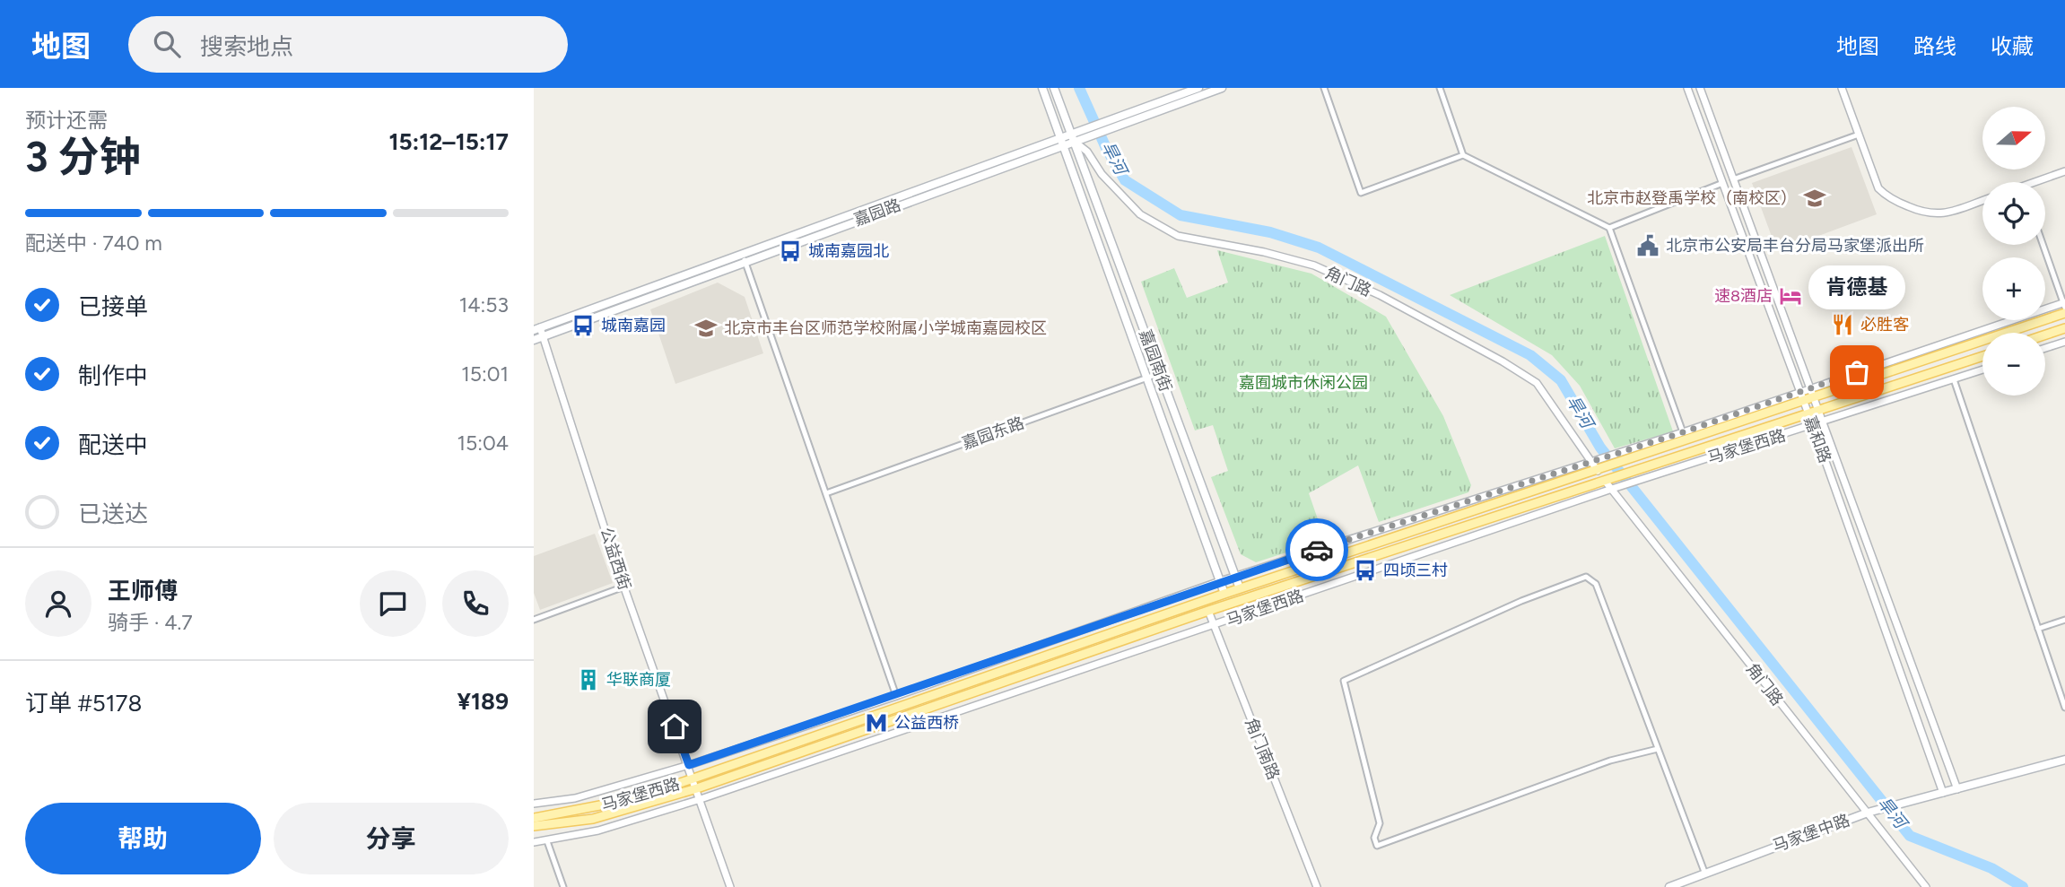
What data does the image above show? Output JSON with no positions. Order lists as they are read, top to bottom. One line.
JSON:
{"streets":{"main road":["嘉园路","角门路","嘉园南街","马家堡西路","马家堡中路"],"street":["嘉园东路","嘉和路","公益西街","角门南路"]},"crossings":[["嘉园路","角门路"],["嘉园路","嘉园南街"],["嘉园路","公益西街"],["角门路","嘉园南街"],["角门路","马家堡西路"],["角门路","马家堡中路"],["嘉园南街","嘉园东路"],["嘉园南街","马家堡西路"],["嘉和路","马家堡西路"],["嘉和路","马家堡中路"],["马家堡西路","公益西街"],["马家堡西路","角门南路"]],"water":["旱河"],"parks":["嘉囿城市休闲公园"],"places":{"school or university":["北京市赵登禹学校（南校区）","北京市丰台区师范学校附属小学城南嘉园校区"],"public building":["北京市公安局丰台分局马家堡派出所"],"bus stop":["城南嘉园北","城南嘉园","四顷三村"],"hotel":["速8酒店"],"restaurant":["必胜客"],"other":["肯德基"],"building":["华联商厦"],"metro station":["公益西桥"]},"north":"right","page":{"header":"地图","search":"搜索地点","nav":["地图","路线","收藏"],"heading":["3 分钟","预计还需","15:12–15:17"],"panel":["王师傅","骑手 · 4.7","订单 #5178","¥189"],"map_buttons":["+","−"],"bar":"配送中 · 740 m","bubble":"肯德基","list":[["已接单","14:53"],["制作中","15:01"],["配送中","15:04"],"已送达"],"buttons":["帮助","分享"]}}
